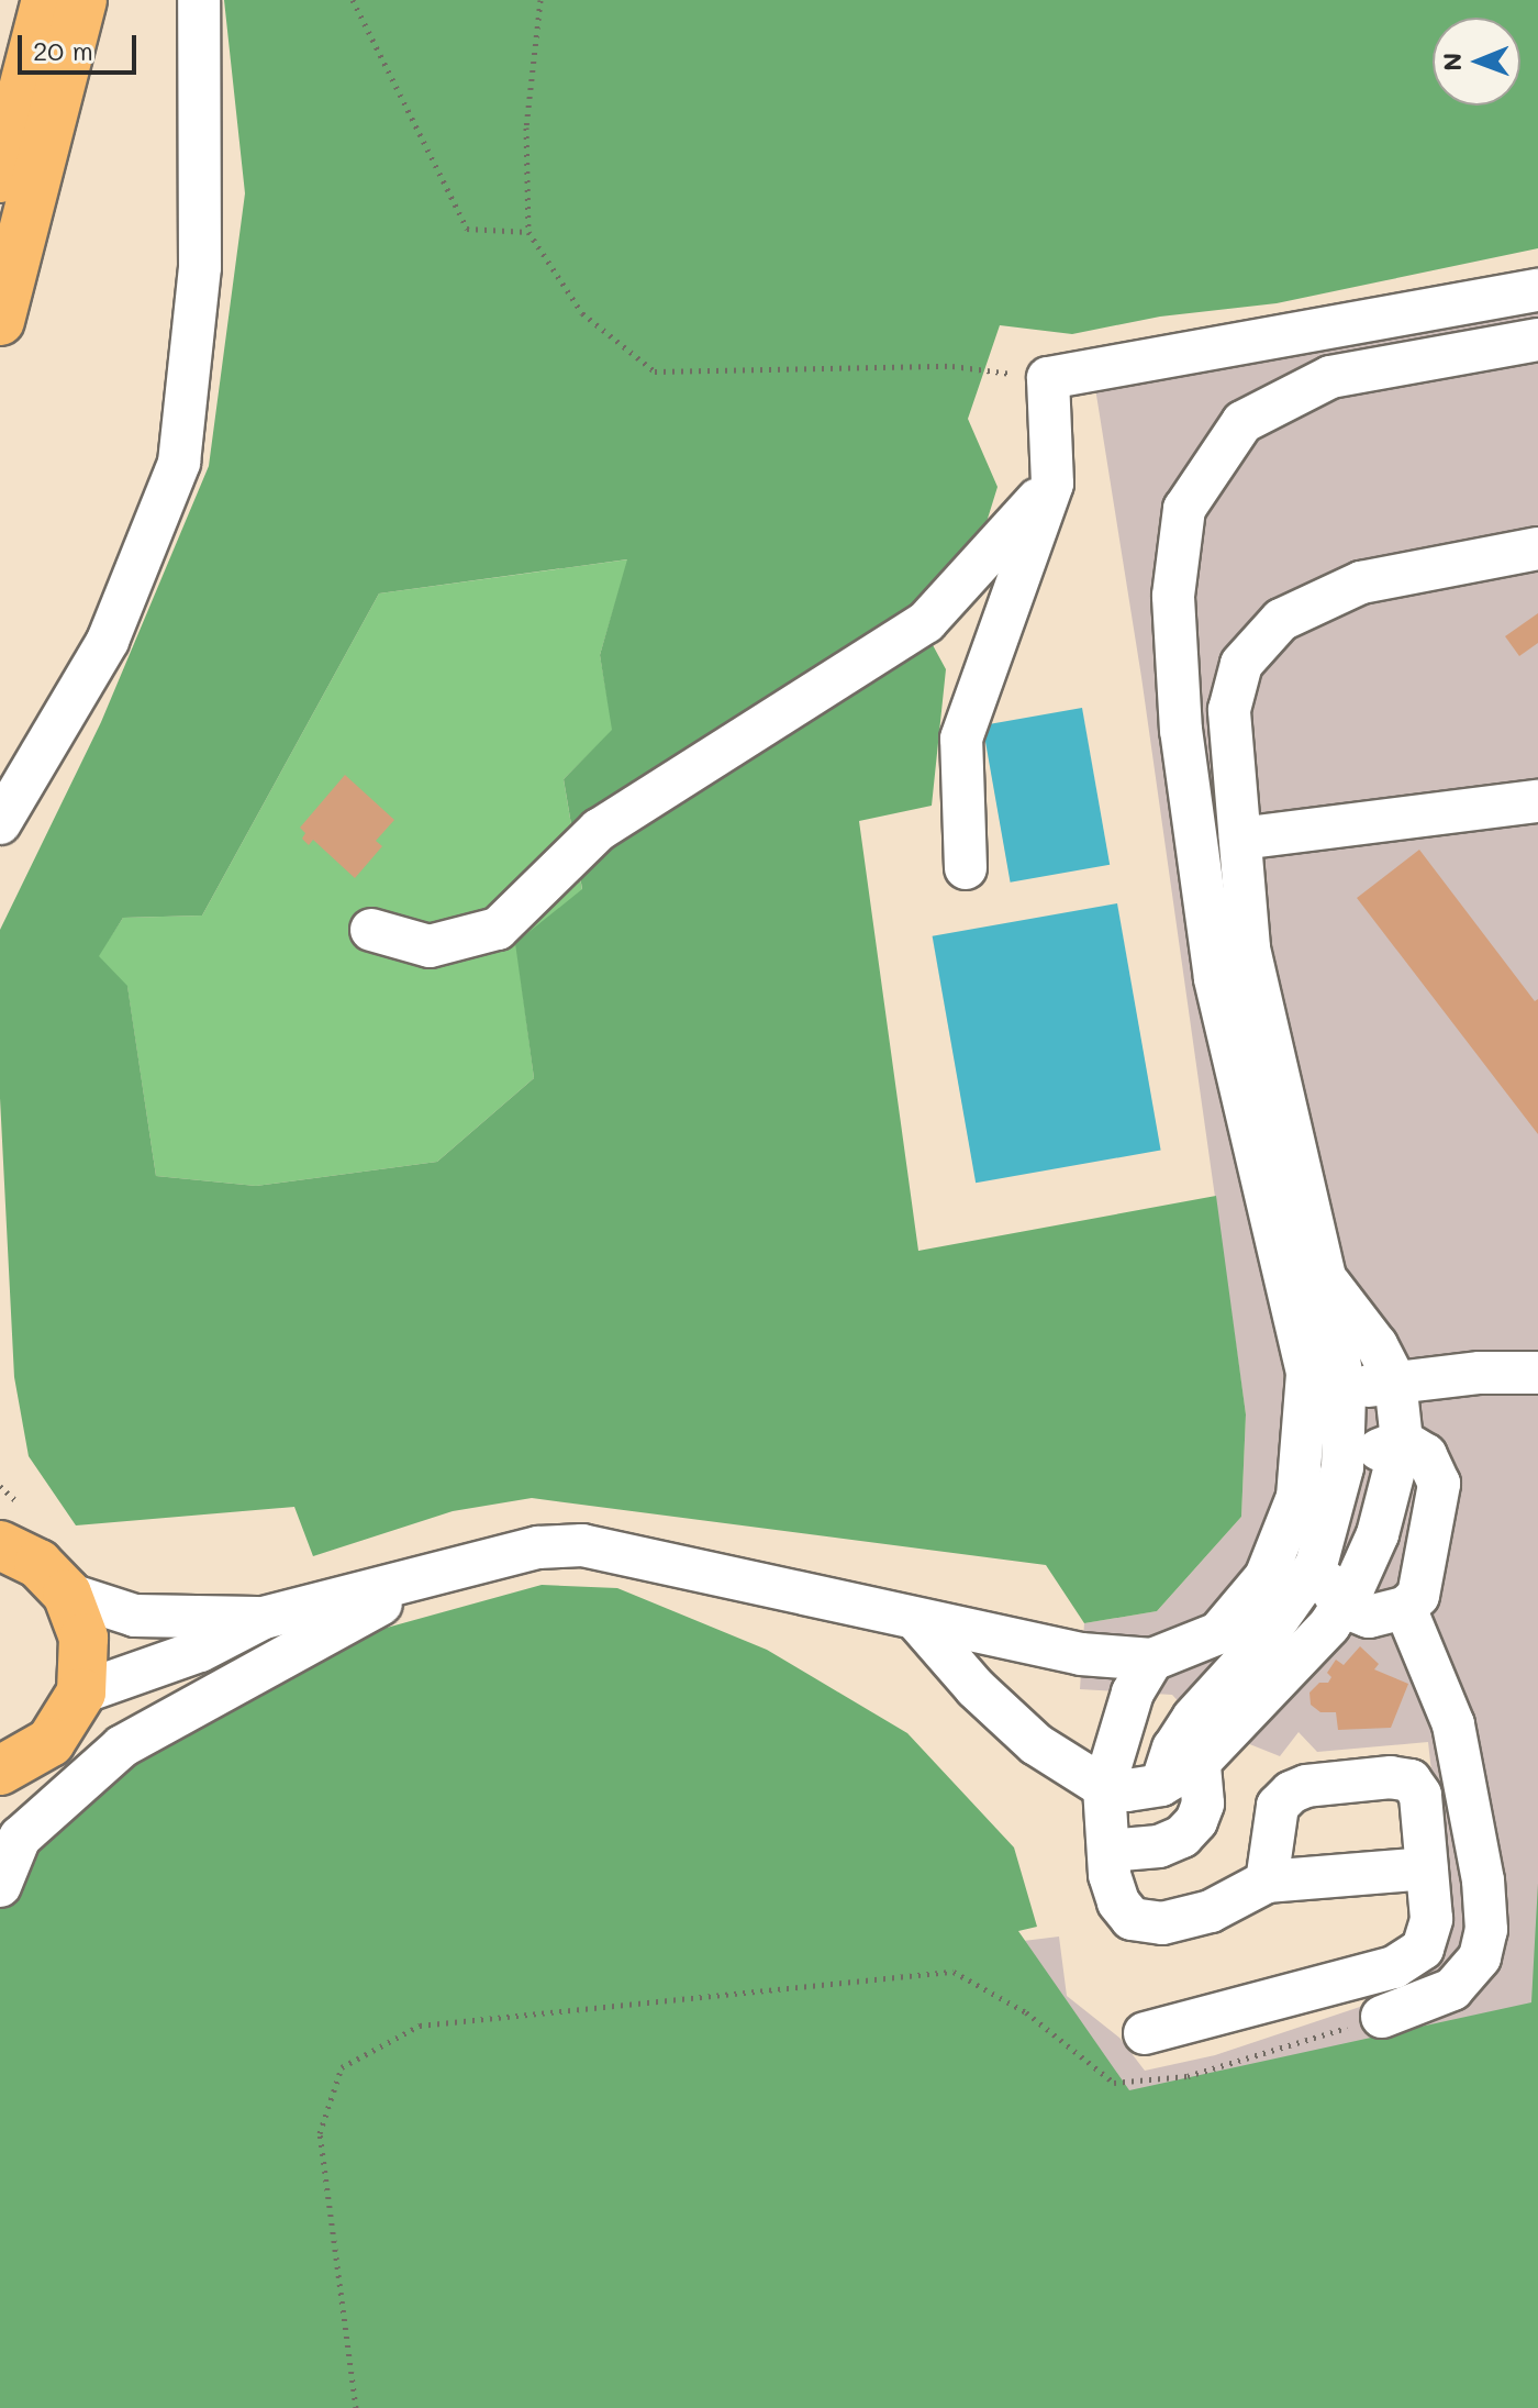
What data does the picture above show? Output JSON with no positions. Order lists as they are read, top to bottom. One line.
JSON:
{"scale_bar":"20 m","north":"left"}
